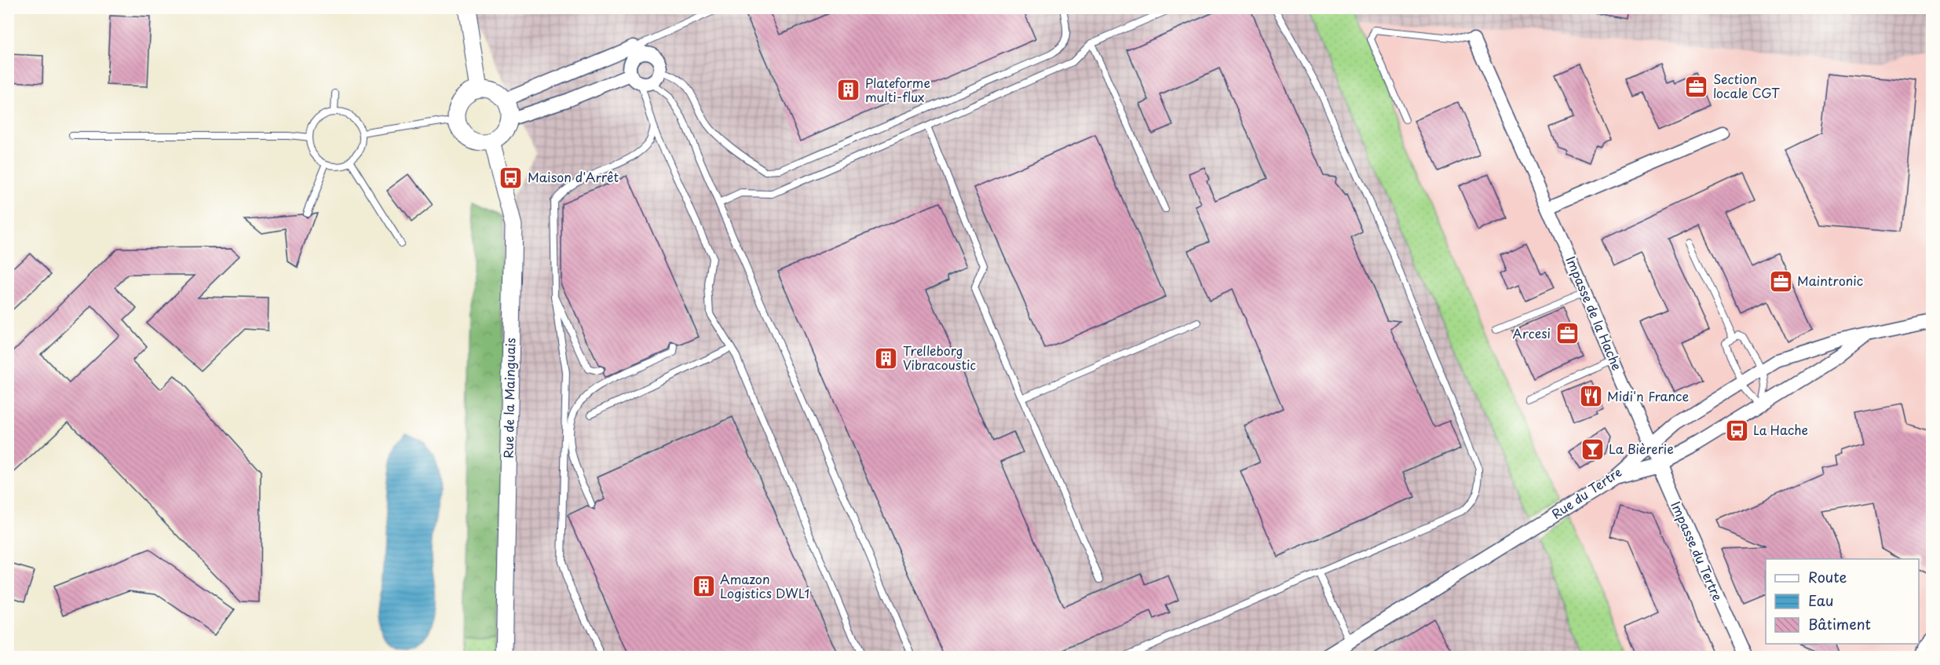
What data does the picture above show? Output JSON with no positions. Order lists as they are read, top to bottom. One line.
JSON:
{"streets":{"street":["Impasse de la Hache","Rue de la Mainguais","Rue du Tertre","Impasse du Tertre"]},"crossings":[["Impasse de la Hache","Rue du Tertre"],["Impasse de la Hache","Impasse du Tertre"],["Rue du Tertre","Impasse du Tertre"]],"places":{"office":["Section locale CGT","Maintronic","Arcesi"],"building":["Plateforme multi-flux","Trelleborg Vibracoustic","Amazon Logistics DWL1"],"bus stop":["Maison d'Arrêt","La Hache"],"restaurant":["Midi'n France"],"bar":["La Bièrerie"]},"legend":["Route","Eau","Bâtiment"]}
